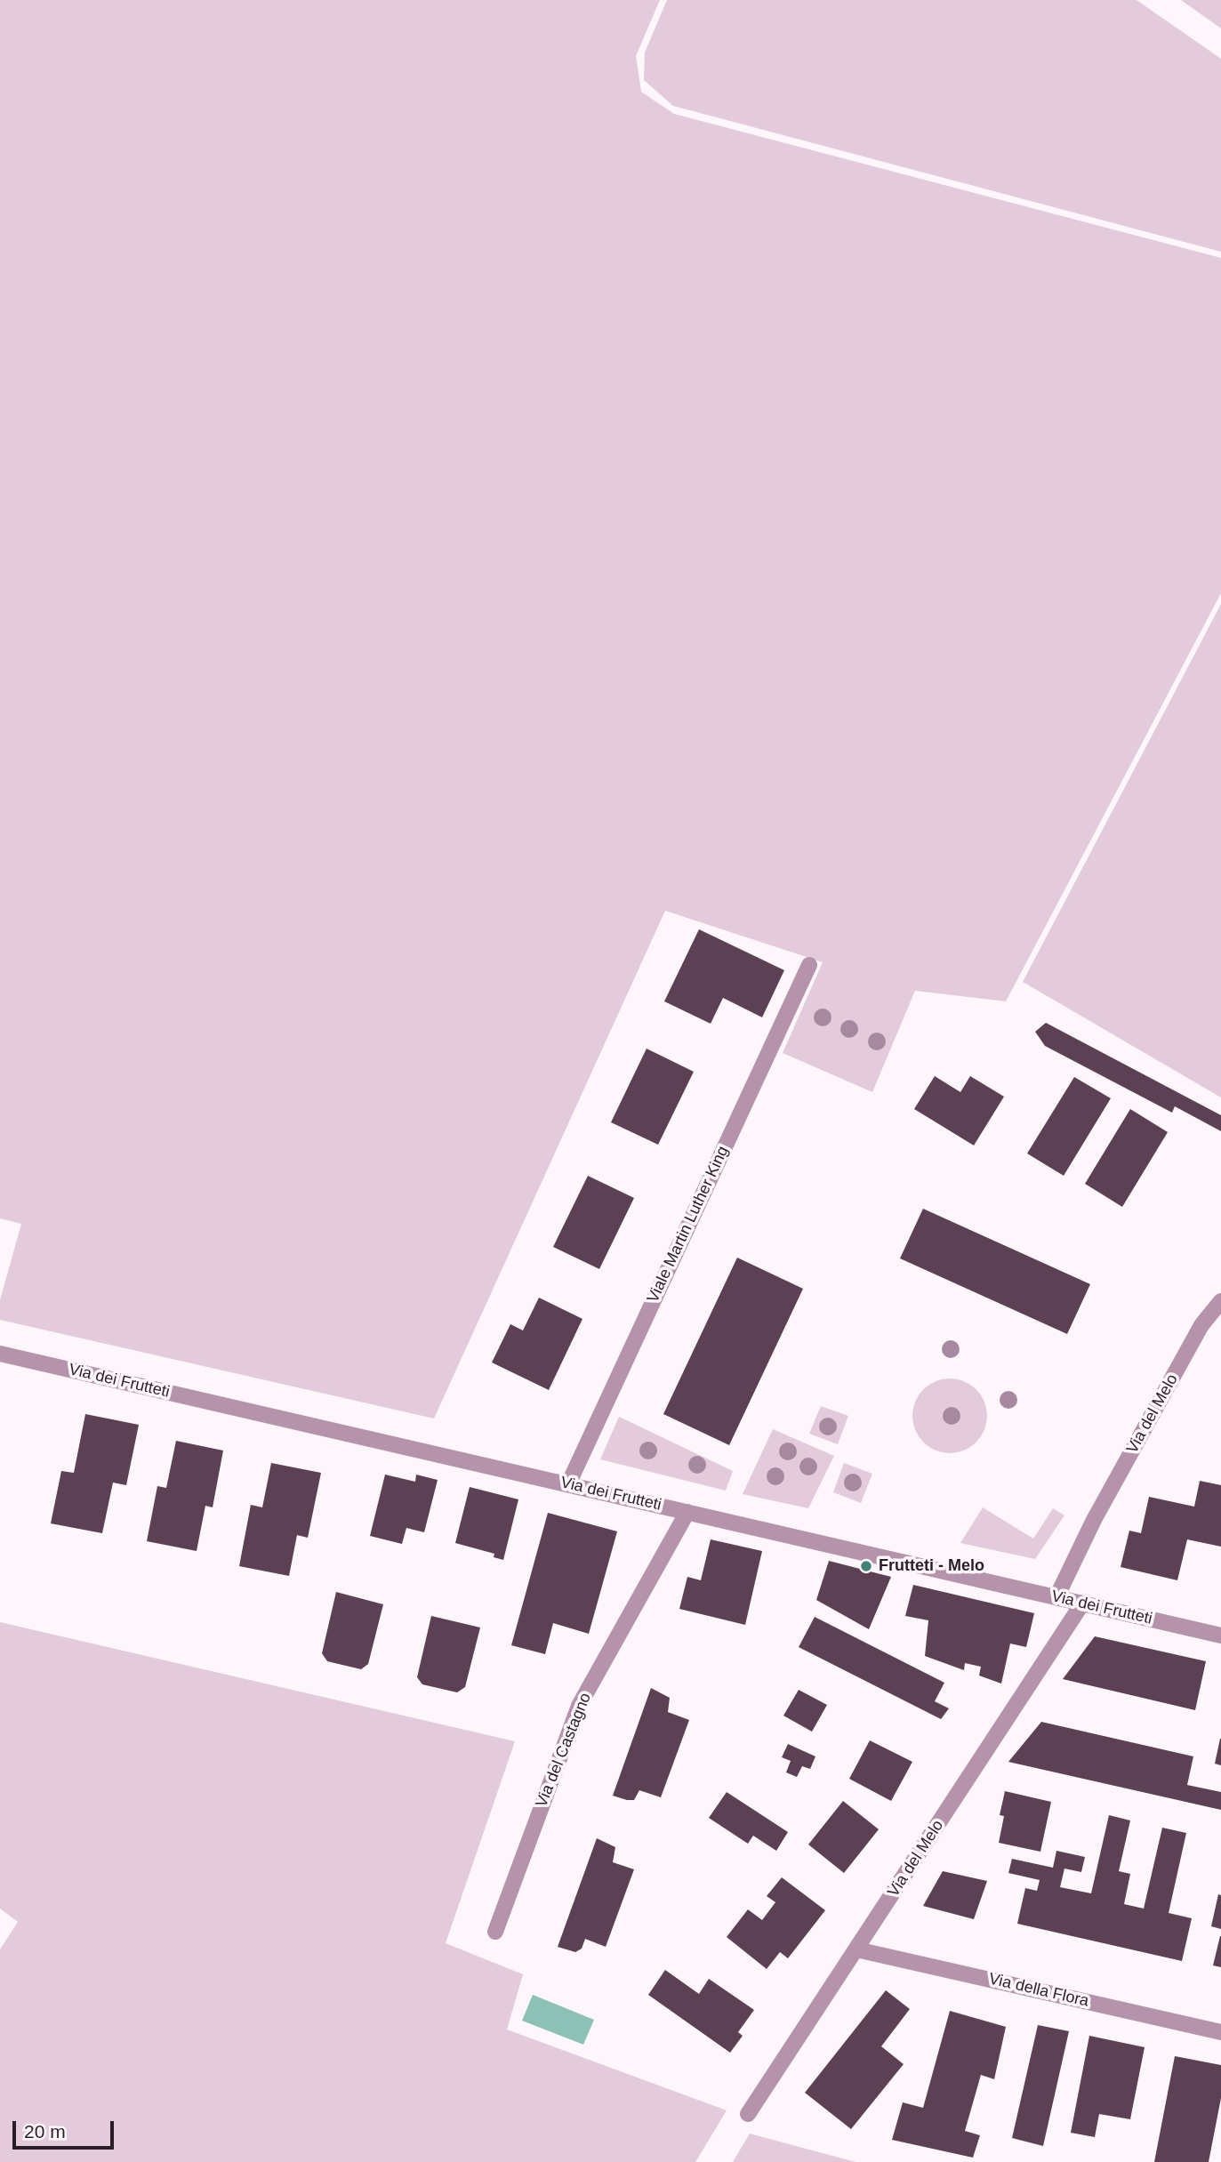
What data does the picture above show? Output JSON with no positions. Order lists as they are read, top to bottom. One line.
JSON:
{"streets":{"street":["Viale Martin Luther King","Via dei Frutteti","Via del Melo","Via del Castagno","Via della Flora"]},"crossings":[["Viale Martin Luther King","Via dei Frutteti"],["Via dei Frutteti","Via del Melo"],["Via dei Frutteti","Via del Castagno"],["Via del Melo","Via della Flora"]],"places":["Frutteti - Melo"],"scale_bar":"20 m"}
